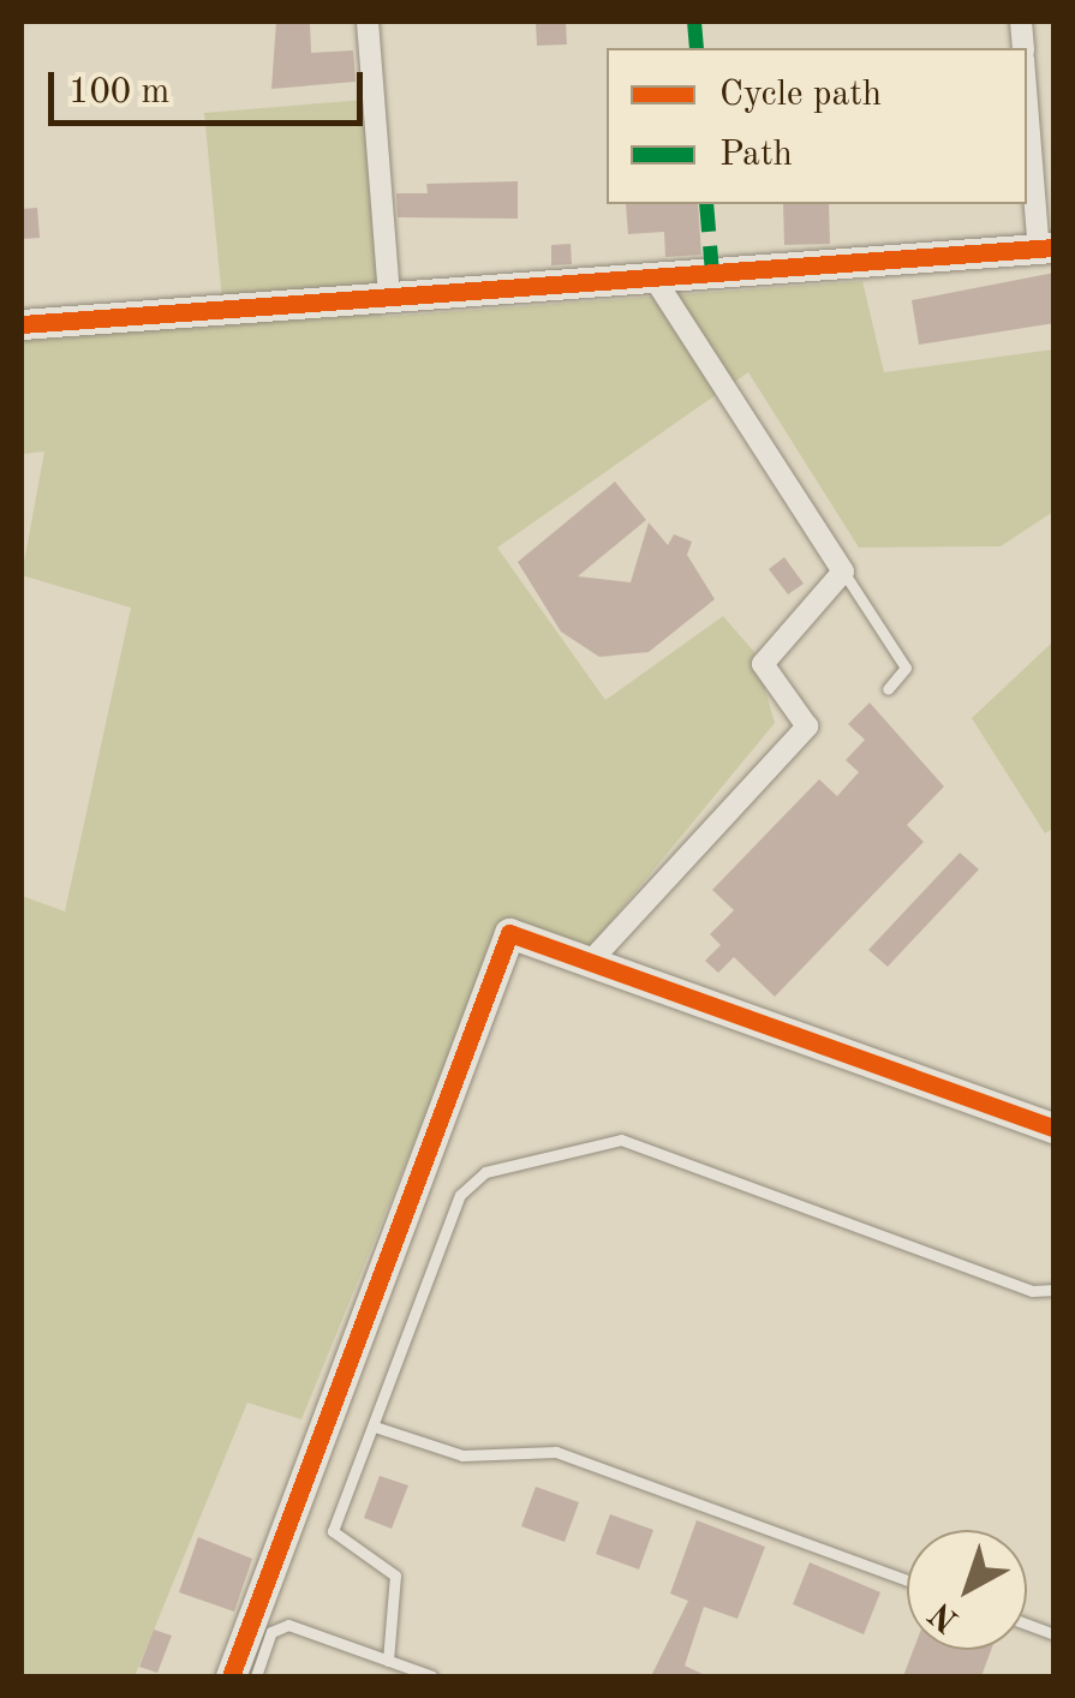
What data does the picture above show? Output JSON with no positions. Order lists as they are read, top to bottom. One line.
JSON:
{"legend":["Cycle path","Path"],"scale_bar":"100 m","north":"bottom left"}
